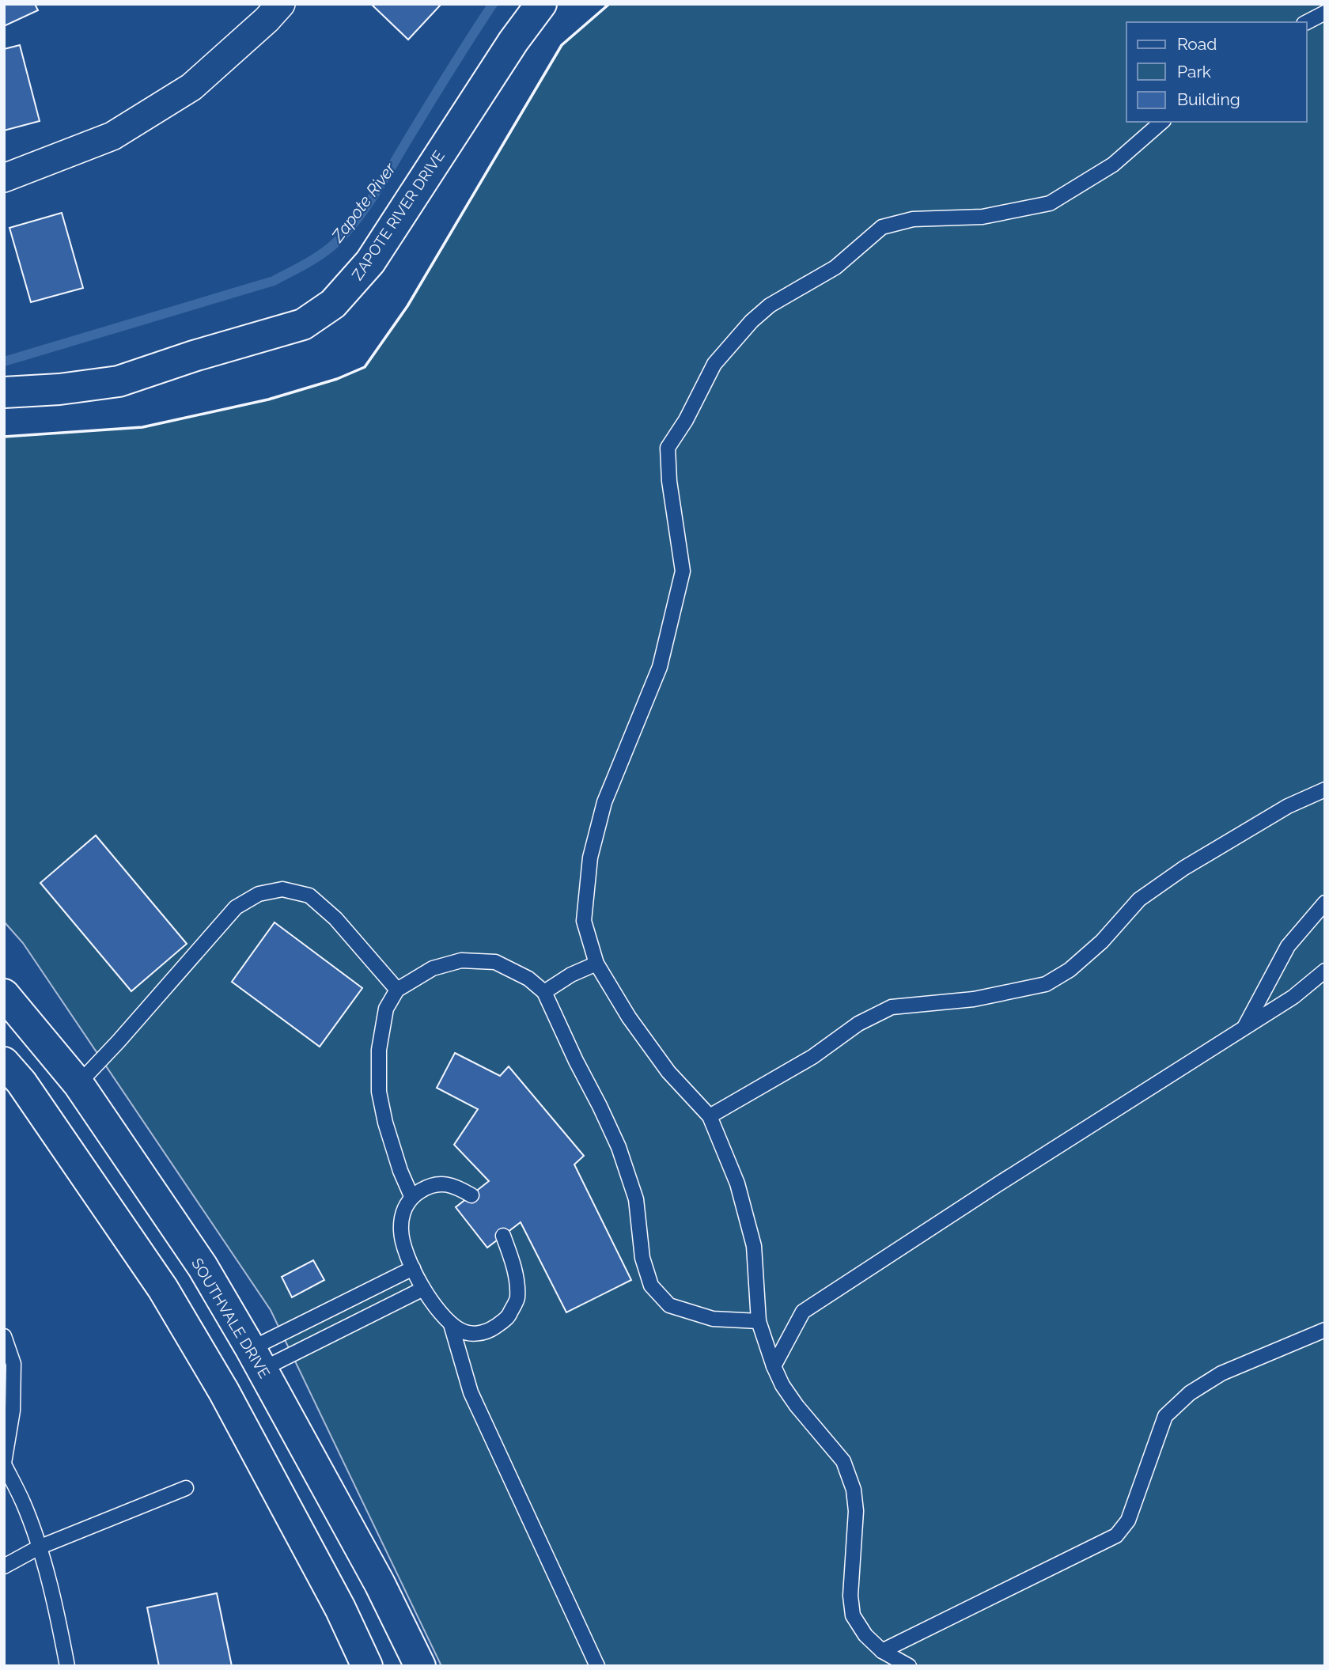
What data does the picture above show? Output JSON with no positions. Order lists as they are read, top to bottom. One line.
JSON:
{"streets":{"street":["ZAPOTE RIVER DRIVE","SOUTHVALE DRIVE"]},"water":["Zapote River"],"legend":["Road","Park","Building"]}
